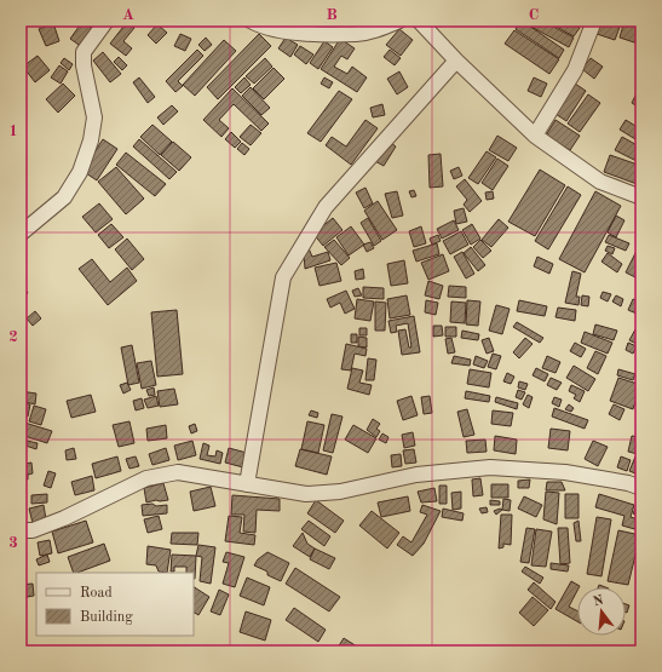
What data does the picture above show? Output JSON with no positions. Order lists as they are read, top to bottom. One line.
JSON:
{"legend":["Road","Building"],"north":"top","grid":{"columns":["A","B","C"],"rows":["1","2","3"]}}
